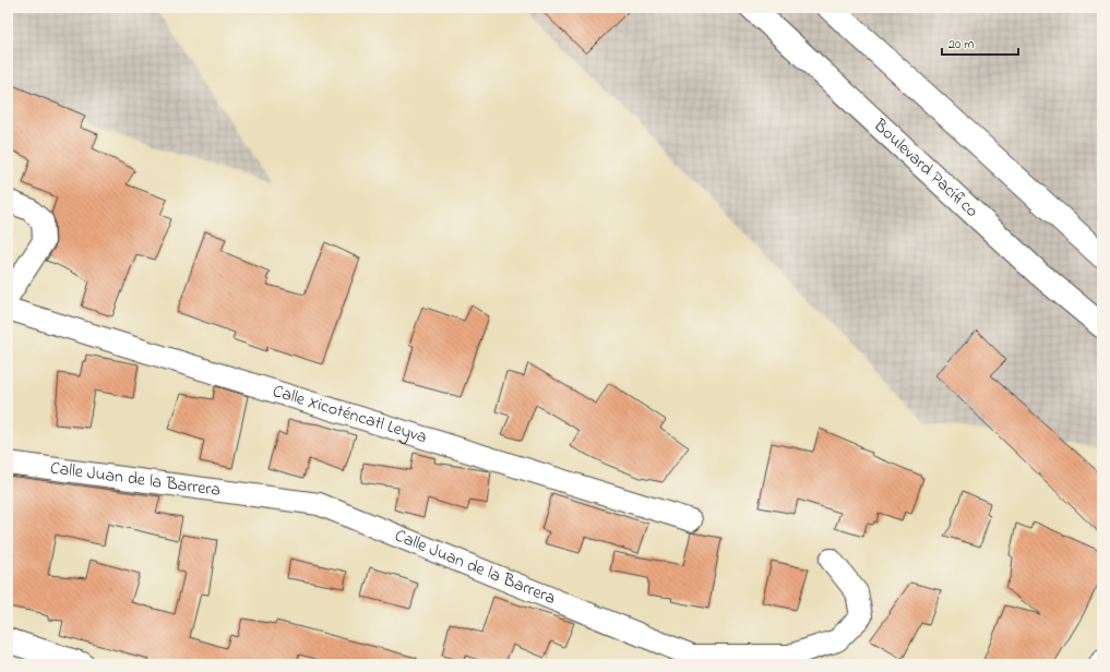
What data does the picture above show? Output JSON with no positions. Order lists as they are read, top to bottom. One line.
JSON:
{"streets":{"main road":["Boulevard Pacífico"],"street":["Calle Xicoténcatl Leyva","Calle Juan de la Barrera"]},"scale_bar":"20 m"}
